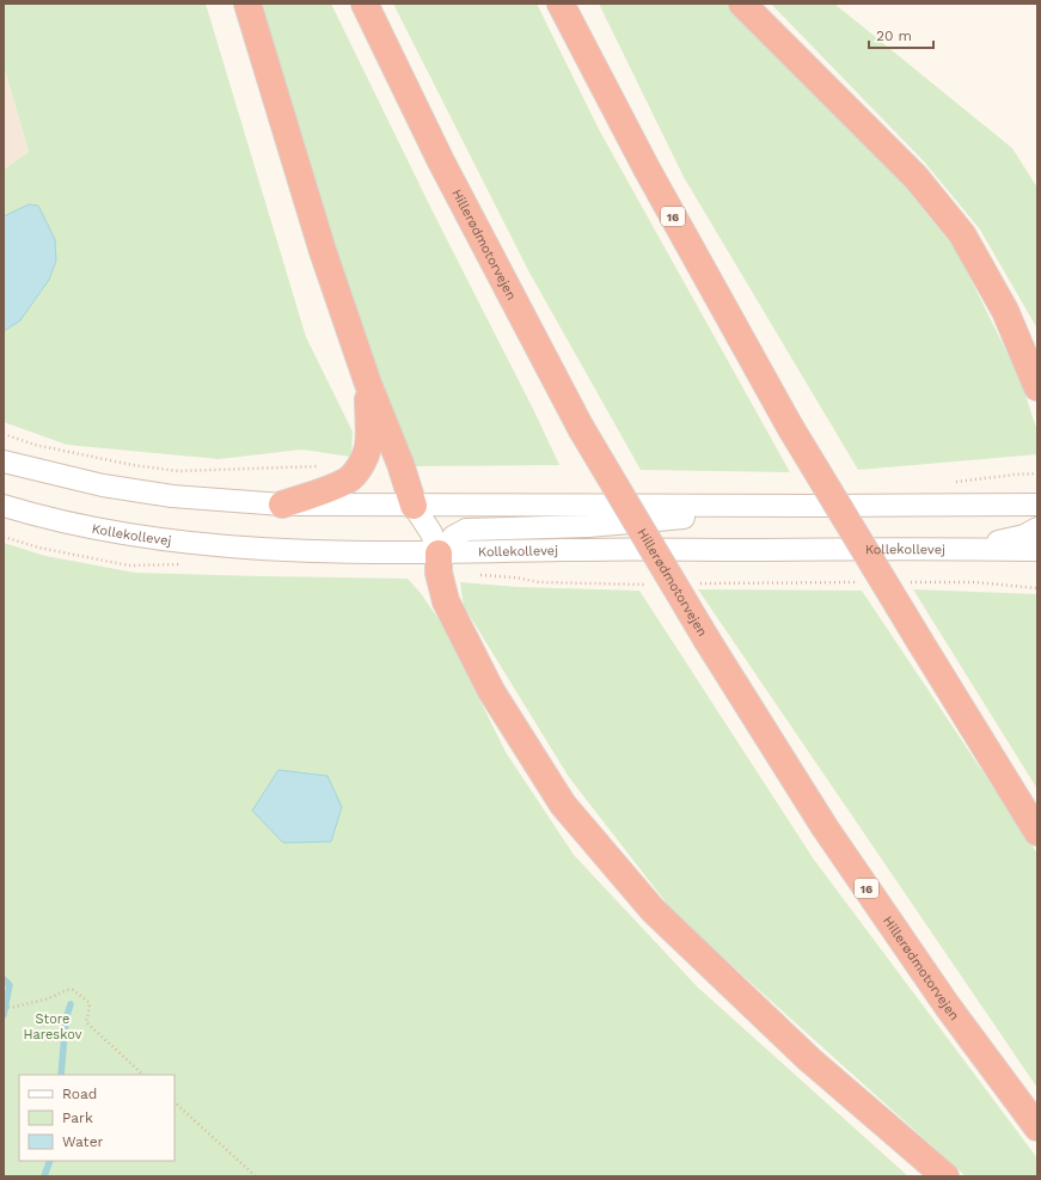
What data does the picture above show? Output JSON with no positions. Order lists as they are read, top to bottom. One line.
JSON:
{"streets":{"highway":["16","Hillerødmotorvejen"],"street":["Kollekollevej"]},"parks":["Store Hareskov"],"legend":["Road","Park","Water"],"scale_bar":"20 m"}
